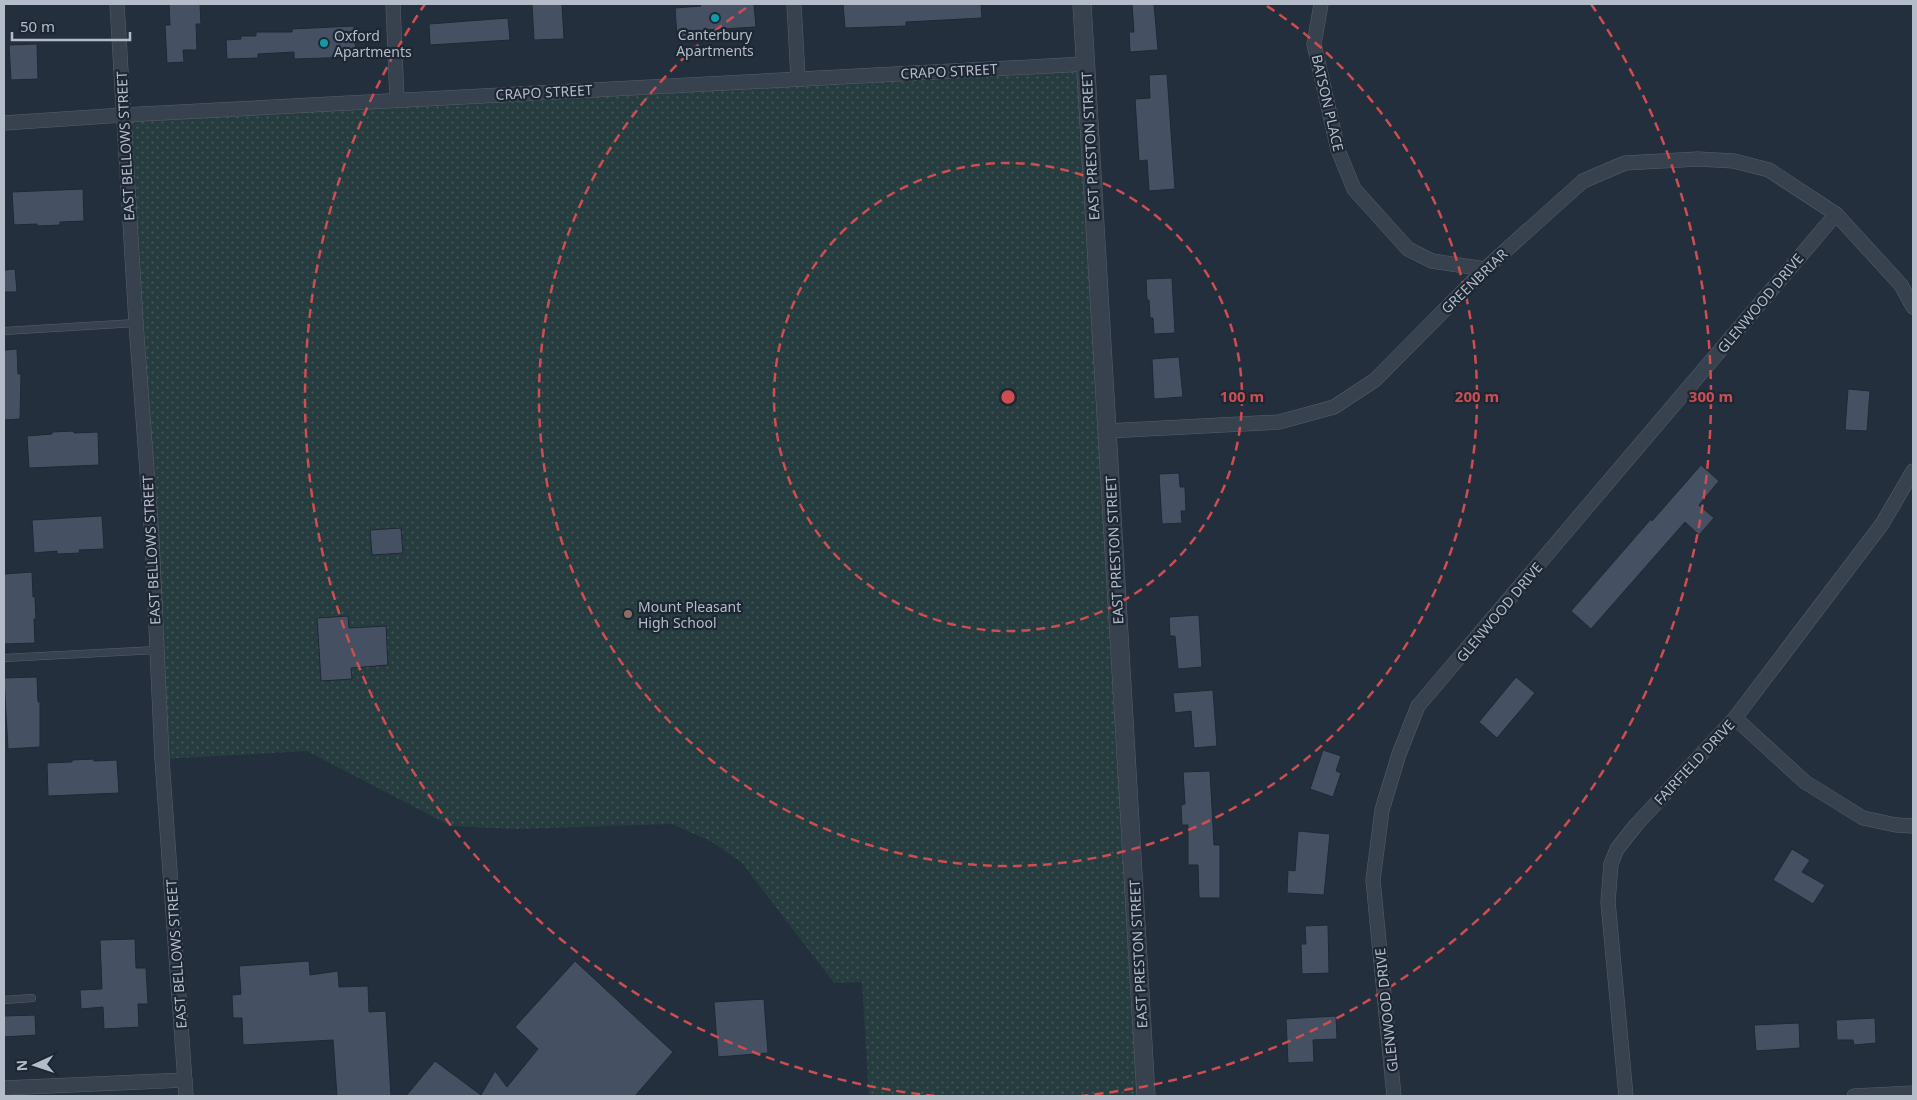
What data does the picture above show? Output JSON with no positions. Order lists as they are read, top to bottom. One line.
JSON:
{"streets":{"street":["CRAPO STREET","BATSON PLACE","EAST BELLOWS STREET","EAST PRESTON STREET","GREENBRIAR","GLENWOOD DRIVE","FAIRFIELD DRIVE"]},"crossings":[["CRAPO STREET","EAST BELLOWS STREET"],["CRAPO STREET","EAST PRESTON STREET"],["BATSON PLACE","GREENBRIAR"],["EAST PRESTON STREET","GREENBRIAR"],["GREENBRIAR","GLENWOOD DRIVE"]],"places":["Canterbury Apartments","Oxford Apartments","Mount Pleasant High School"],"scale_bar":"50 m","north":"left","rings":["100 m","200 m","300 m"]}
